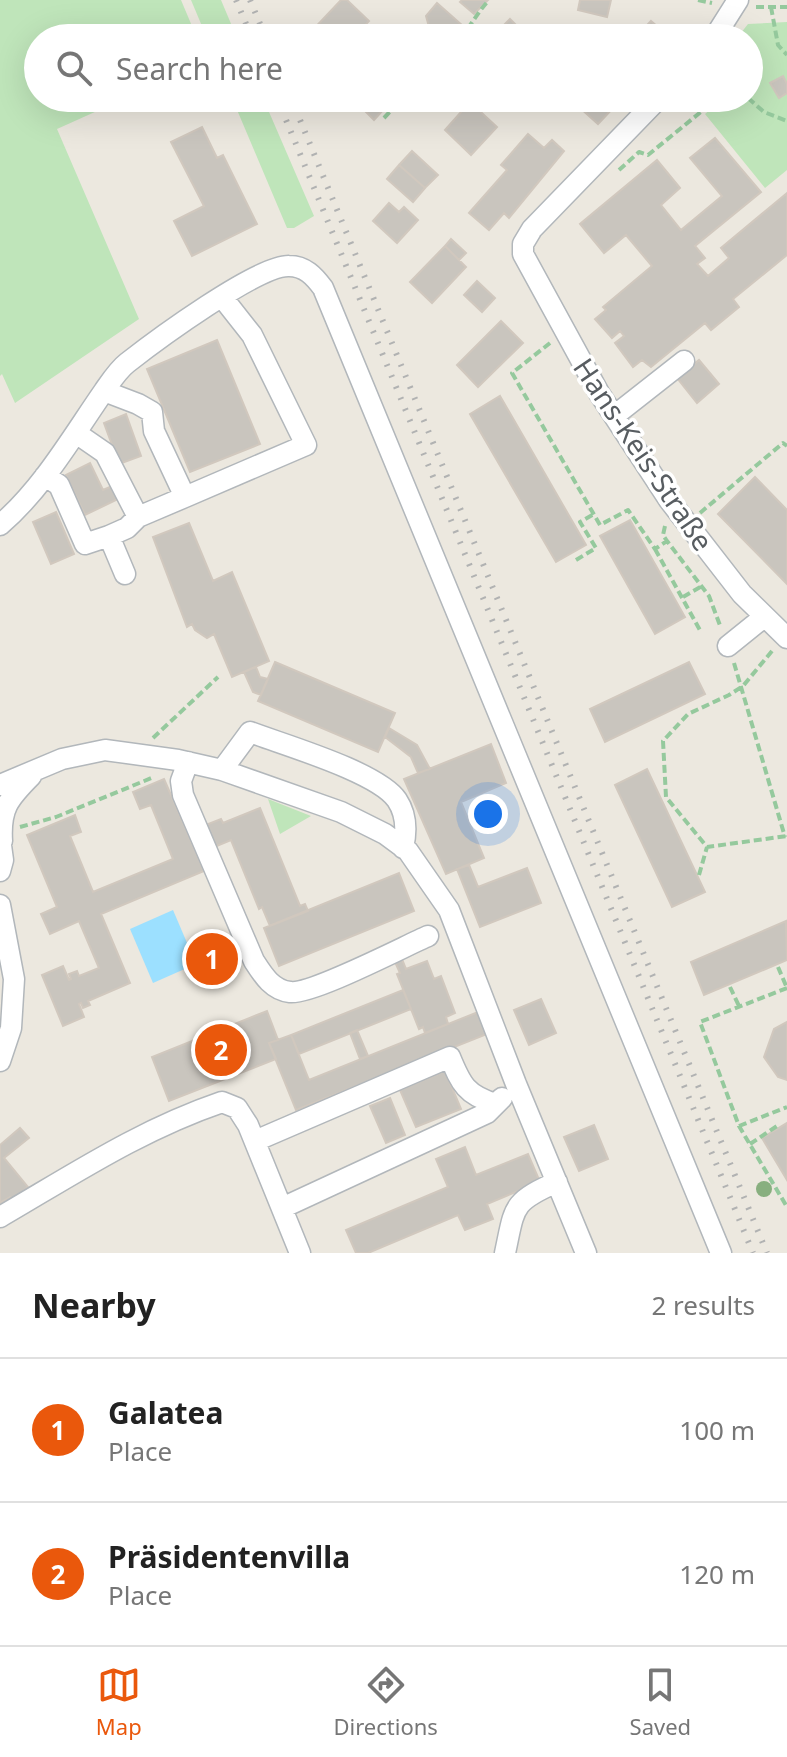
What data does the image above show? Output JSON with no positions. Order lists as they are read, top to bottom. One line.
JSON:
{"streets":{"street":["Hans-Keis-Straße"]},"page":{"search":"Search here","pins":["1","2"],"heading":["Nearby","2 results"],"list":[{"mark":"1","name":"Galatea","note":"Place","value":"100 m"},{"mark":"2","name":"Präsidentenvilla","note":"Place","value":"120 m"}],"nav":["Map","Directions","Saved"]}}
